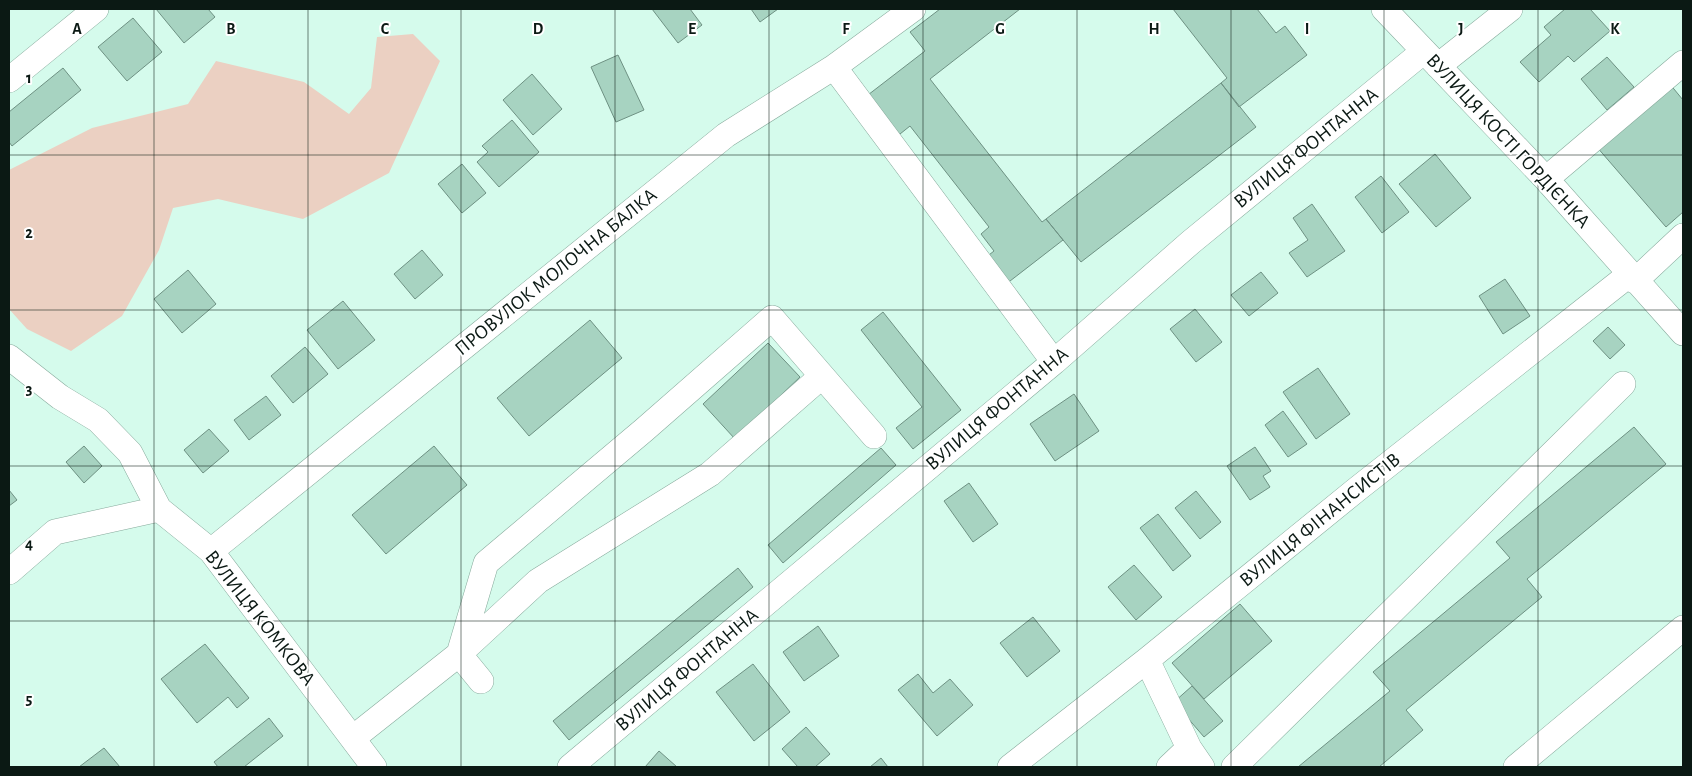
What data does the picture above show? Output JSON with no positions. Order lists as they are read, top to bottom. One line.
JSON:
{"streets":{"street":["ВУЛИЦЯ КОСТІ ГОРДІЄНКА","ВУЛИЦЯ ФОНТАННА","ПРОВУЛОК МОЛОЧНА БАЛКА","ВУЛИЦЯ ФІНАНСИСТІВ","ВУЛИЦЯ КОМКОВА"]},"crossings":[["ВУЛИЦЯ КОСТІ ГОРДІЄНКА","ВУЛИЦЯ ФОНТАННА"],["ВУЛИЦЯ КОСТІ ГОРДІЄНКА","ВУЛИЦЯ ФІНАНСИСТІВ"],["ПРОВУЛОК МОЛОЧНА БАЛКА","ВУЛИЦЯ КОМКОВА"]],"grid":{"columns":["A","B","C","D","E","F","G","H","I","J","K"],"rows":["1","2","3","4","5"]}}
